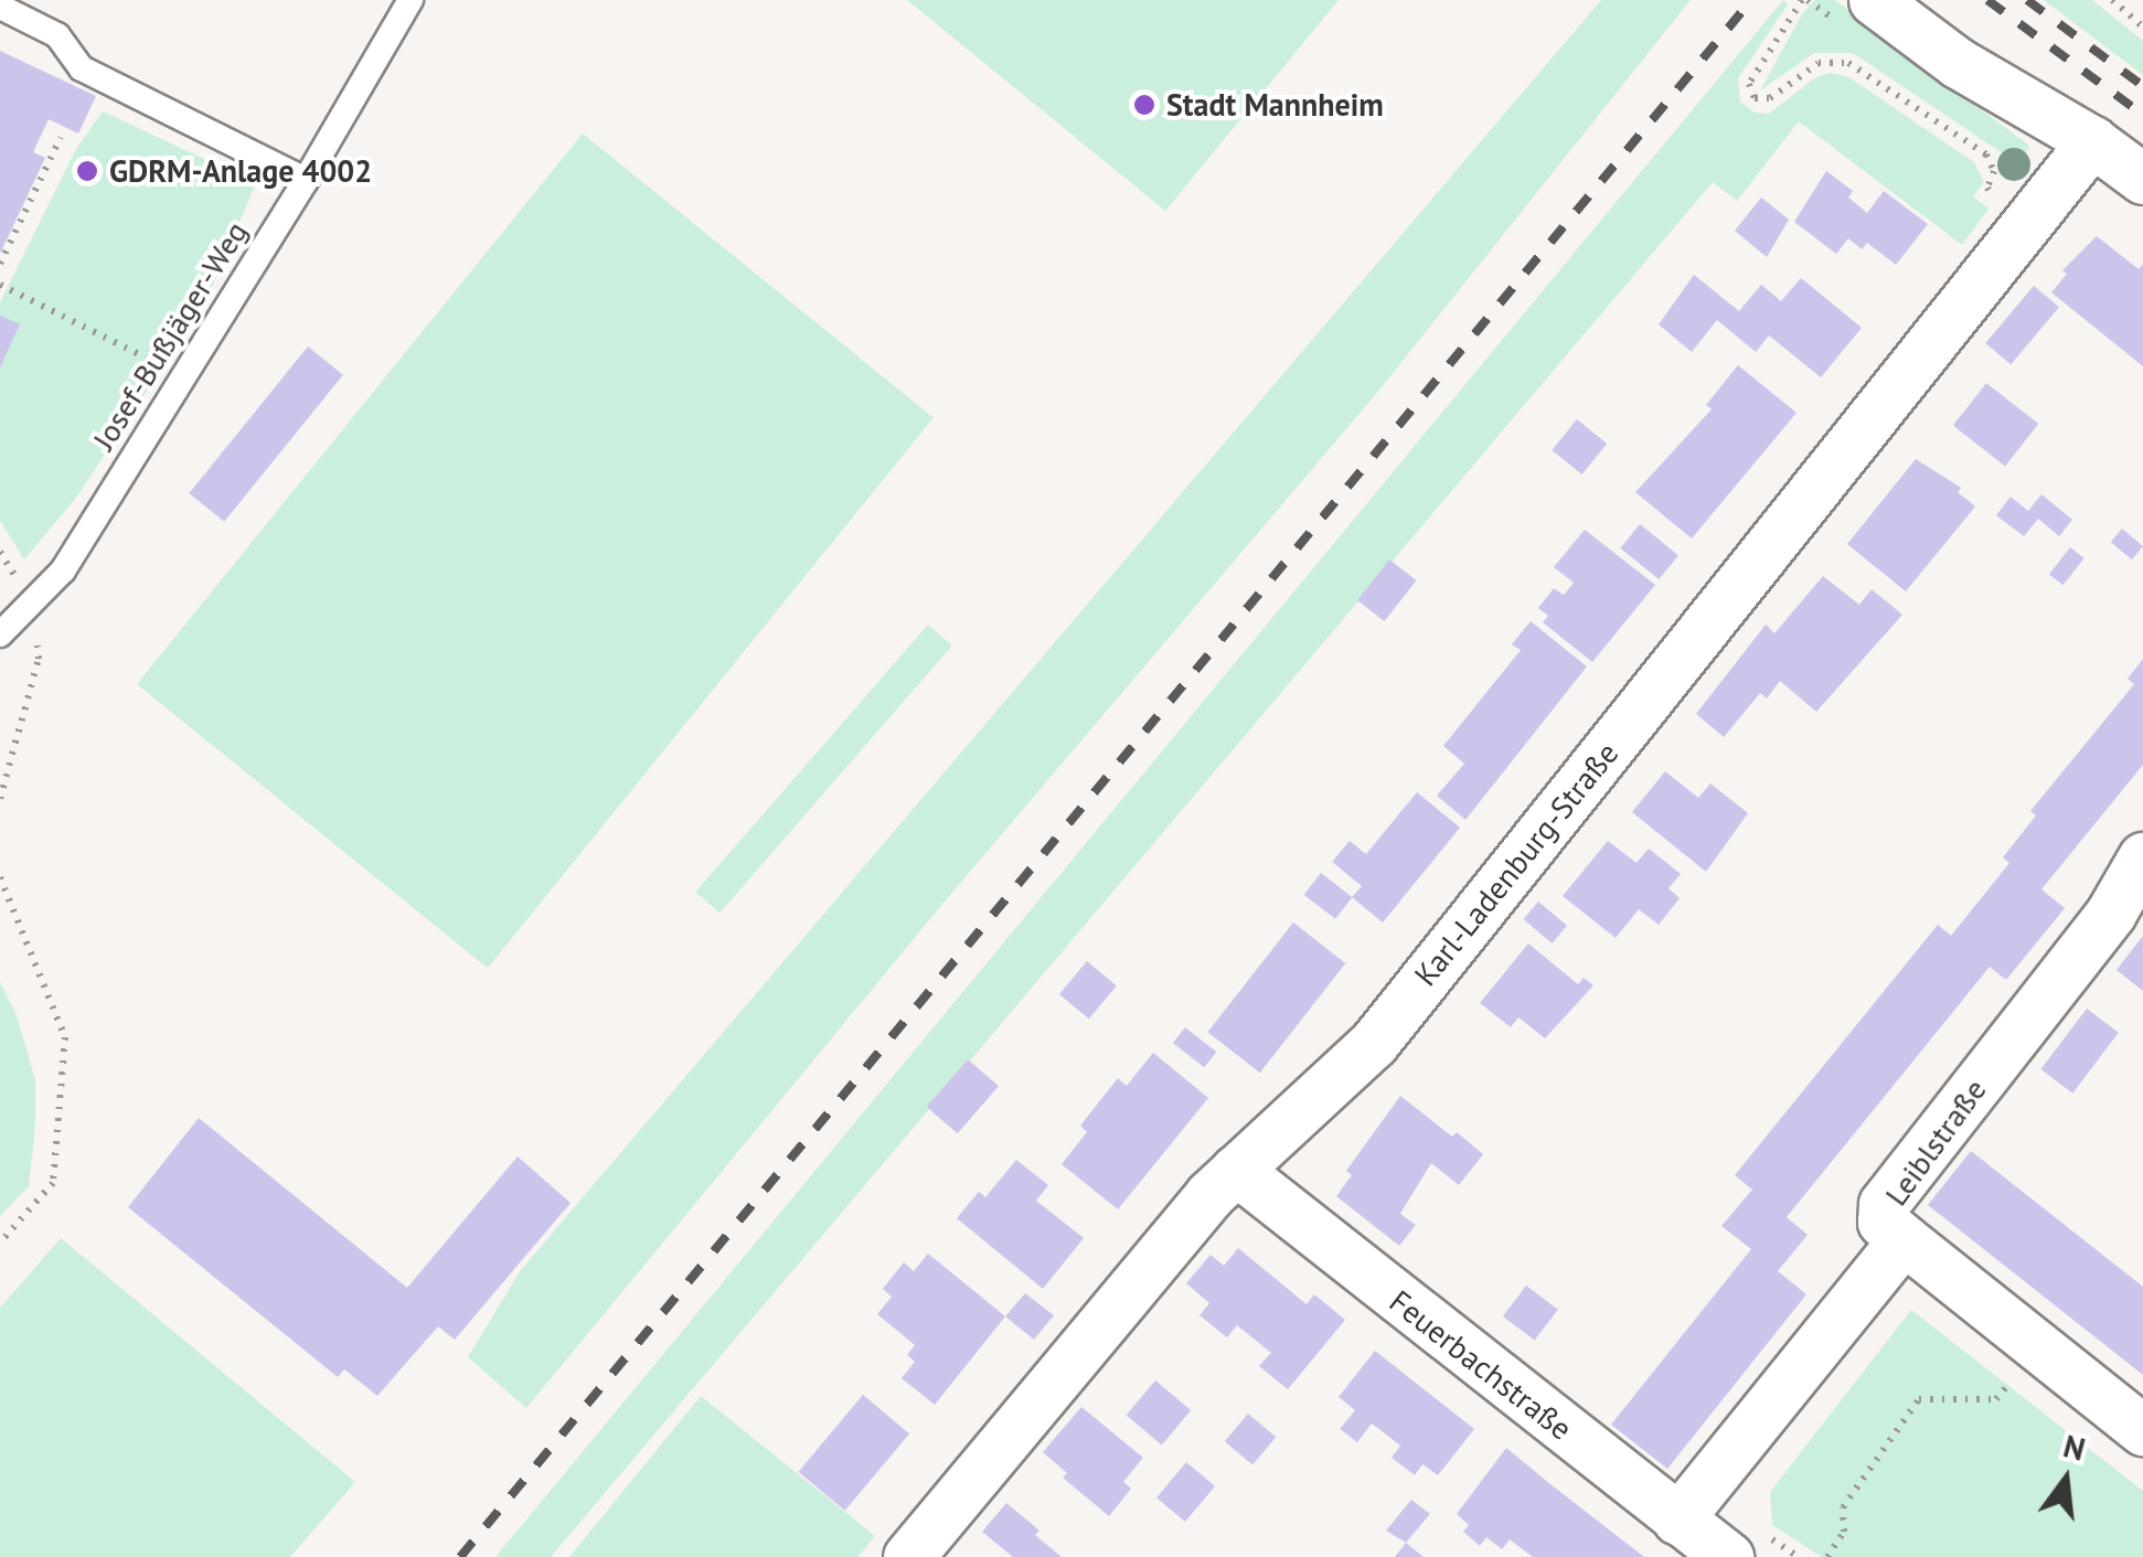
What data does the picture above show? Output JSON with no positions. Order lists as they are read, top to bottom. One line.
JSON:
{"streets":{"street":["Karl-Ladenburg-Straße","Leiblstraße","Feuerbachstraße"],"lane":["Josef-Bußjäger-Weg"]},"crossings":[["Karl-Ladenburg-Straße","Feuerbachstraße"],["Leiblstraße","Feuerbachstraße"]],"places":["Stadt Mannheim","GDRM-Anlage 4002"],"north":"top"}
